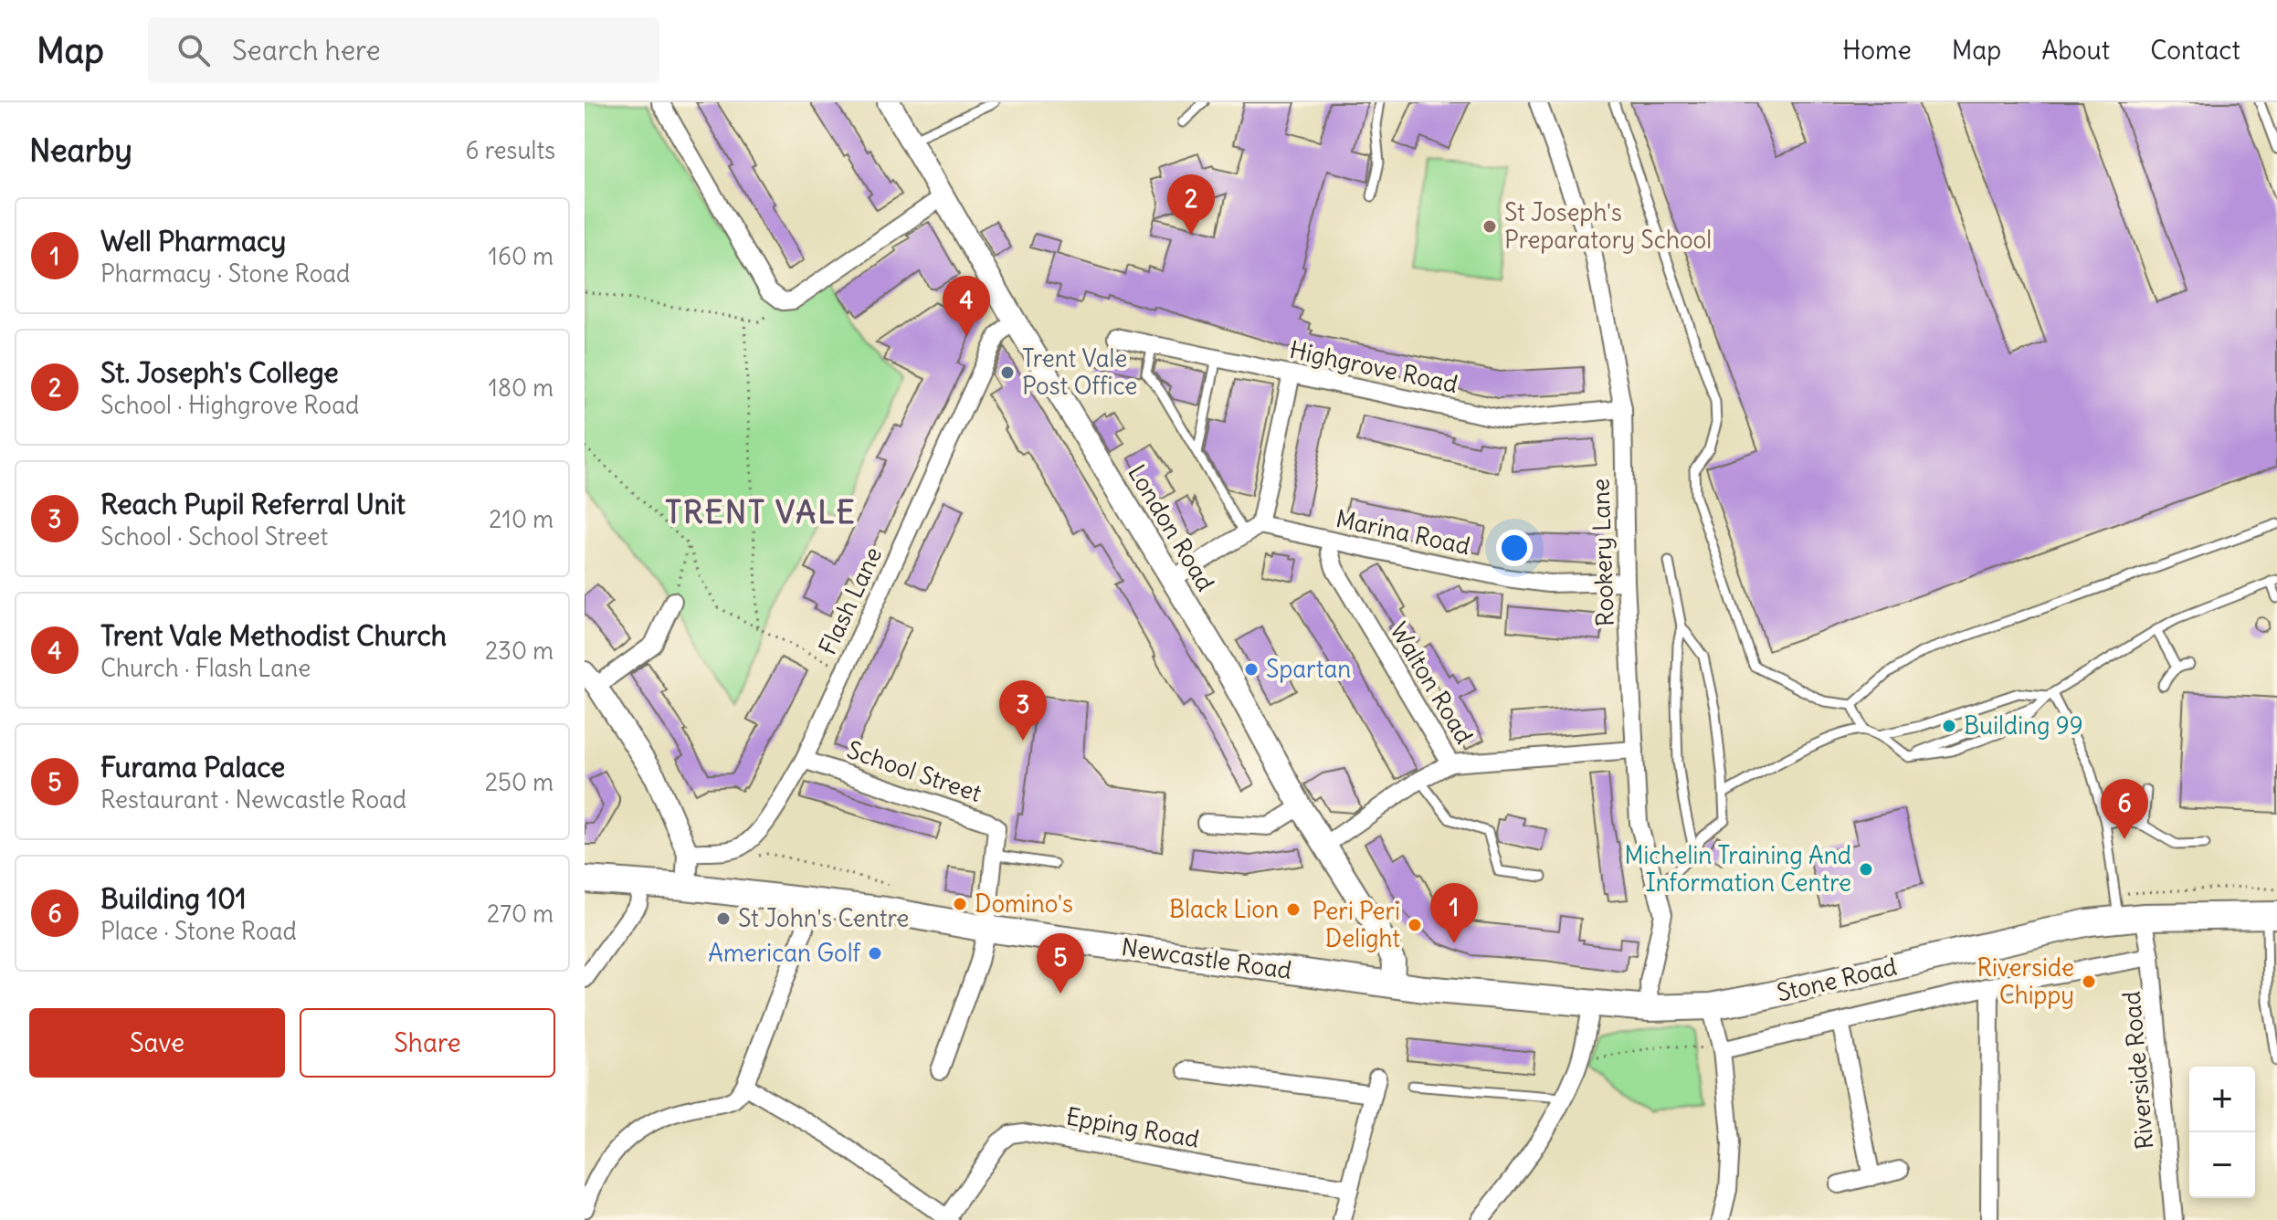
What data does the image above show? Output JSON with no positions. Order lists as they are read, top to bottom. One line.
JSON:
{"streets":{"highway":["Newcastle Road","Stone Road"],"main road":["London Road"],"street":["Highgrove Road","Marina Road","Rookery Lane","Flash Lane","Walton Road","School Street","Riverside Road","Epping Road"]},"crossings":[["Highgrove Road","Rookery Lane"],["London Road","Flash Lane"],["London Road","Newcastle Road"],["London Road","Stone Road"],["Marina Road","Rookery Lane"],["Marina Road","Walton Road"],["Rookery Lane","Walton Road"],["Rookery Lane","Stone Road"],["Flash Lane","School Street"],["School Street","Newcastle Road"],["Newcastle Road","Stone Road"],["Stone Road","Riverside Road"]],"districts":["TRENT VALE"],"places":["St Joseph's Preparatory School","Trent Vale Post Office","Spartan","Building 99","Michelin Training And Information Centre","Domino's","Black Lion","St John's Centre","Peri Peri Delight","American Golf","Riverside Chippy"],"page":{"header":"Map","search":"Search here","nav":["Home","Map","About","Contact"],"heading":["Nearby","6 results"],"pins":["2","4","3","6","1","5"],"list":[{"mark":"1","name":"Well Pharmacy","note":"Pharmacy · Stone Road","value":"160 m"},{"mark":"2","name":"St. Joseph's College","note":"School · Highgrove Road","value":"180 m"},{"mark":"3","name":"Reach Pupil Referral Unit","note":"School · School Street","value":"210 m"},{"mark":"4","name":"Trent Vale Methodist Church","note":"Church · Flash Lane","value":"230 m"},{"mark":"5","name":"Furama Palace","note":"Restaurant · Newcastle Road","value":"250 m"},{"mark":"6","name":"Building 101","note":"Place · Stone Road","value":"270 m"}],"buttons":["Save","Share"],"map_buttons":["+","−"]}}
